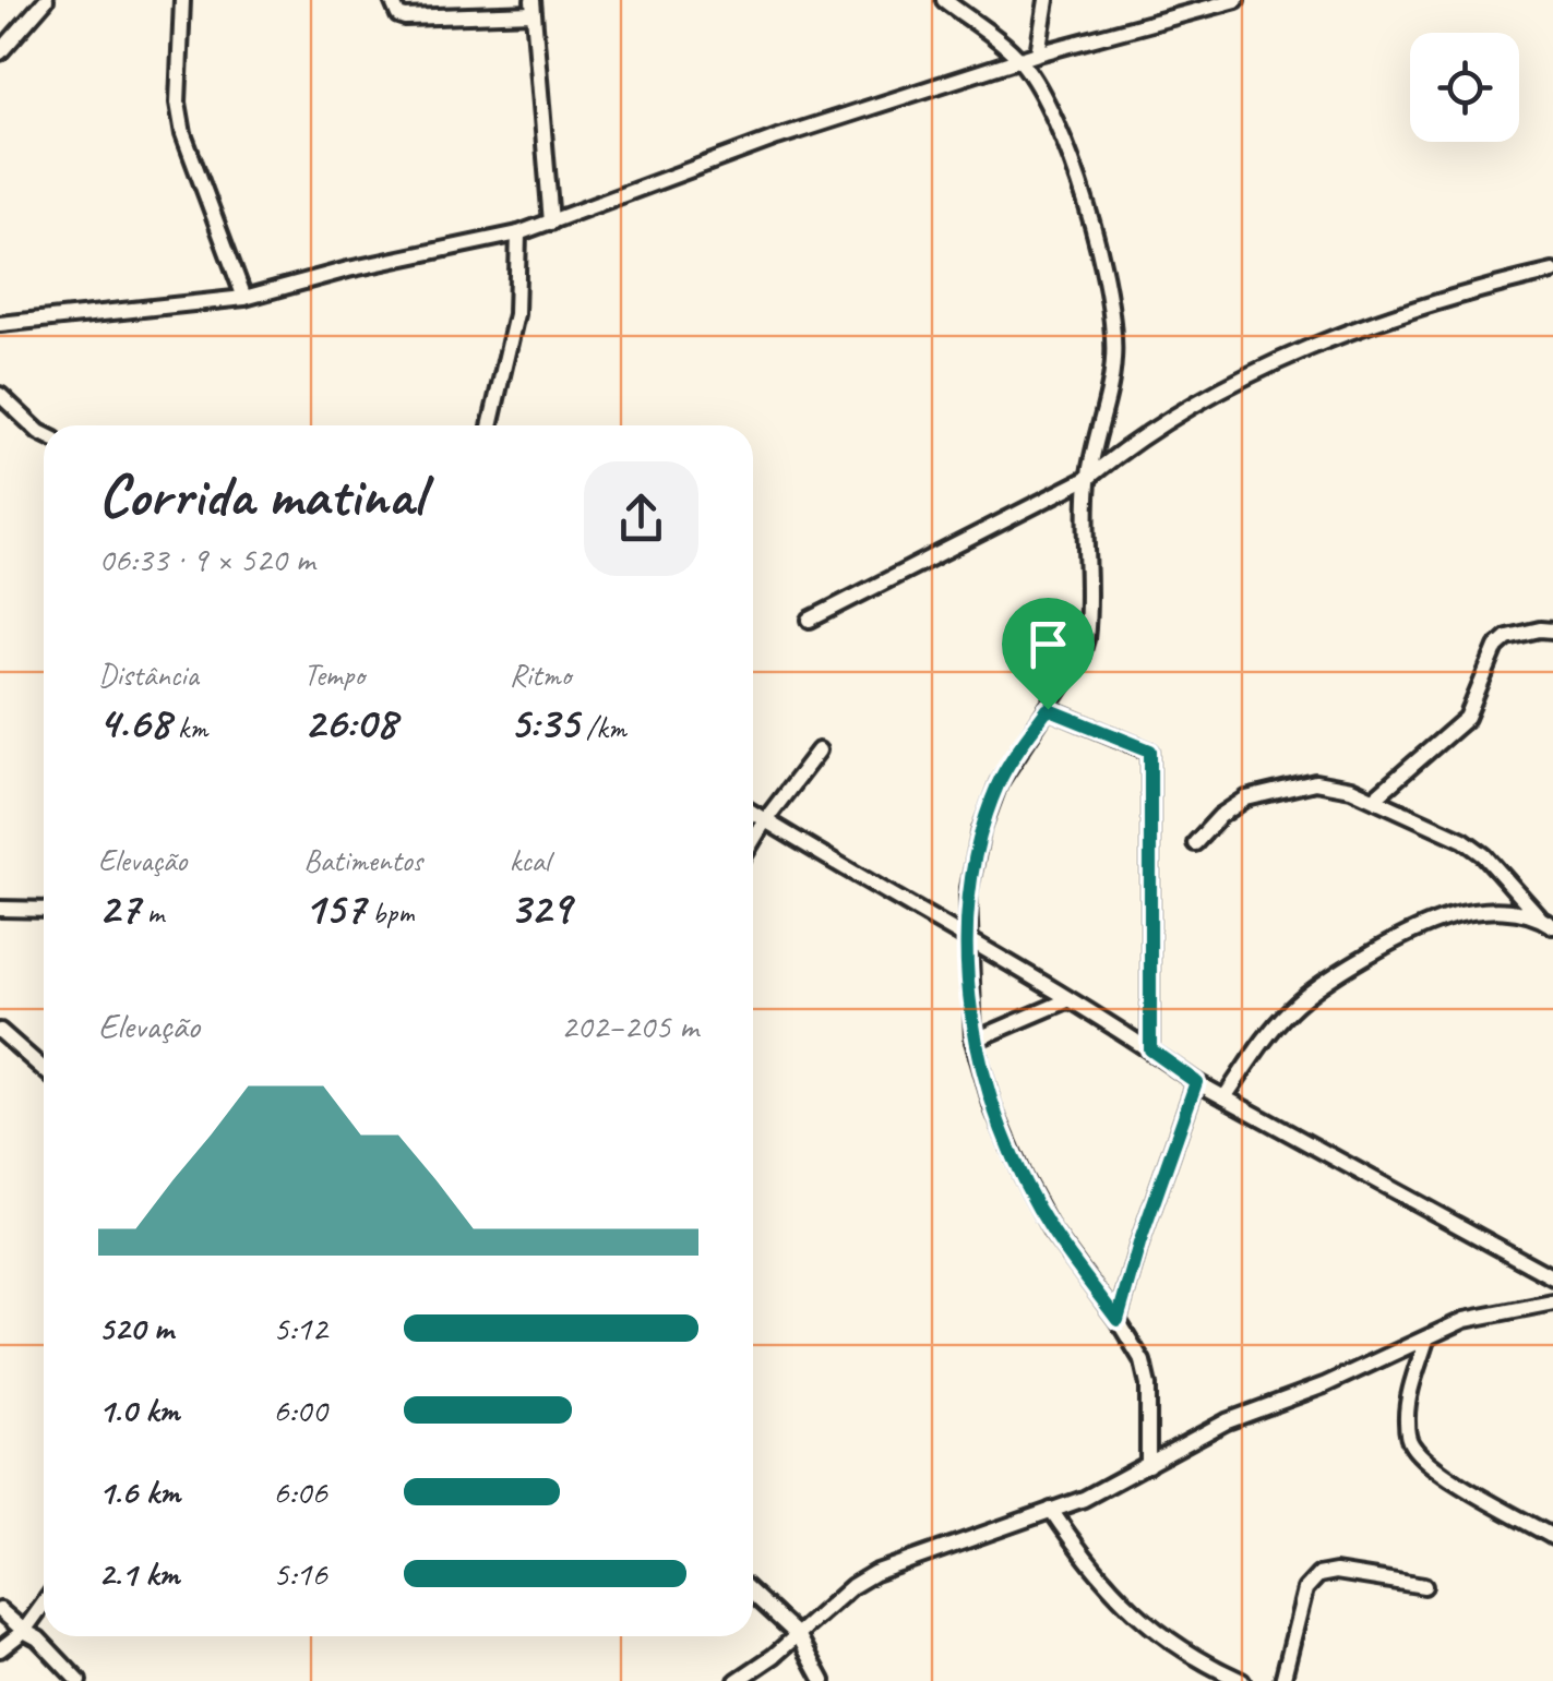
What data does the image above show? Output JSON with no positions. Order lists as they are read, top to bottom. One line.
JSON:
{"page":{"heading":["Corrida matinal","06:33 · 9 × 520 m"],"stats":[["Distância","4.68 km"],["Tempo","26:08"],["Ritmo","5:35 /km"],["Elevação","27 m"],["Batimentos","157 bpm"],["kcal","329"]],"chart":["Elevação","202–205 m"],"list":[{"name":"520 m","note":"5:12"},{"name":"1.0 km","note":"6:00"},{"name":"1.6 km","note":"6:06"},{"name":"2.1 km","note":"5:16"}]}}
